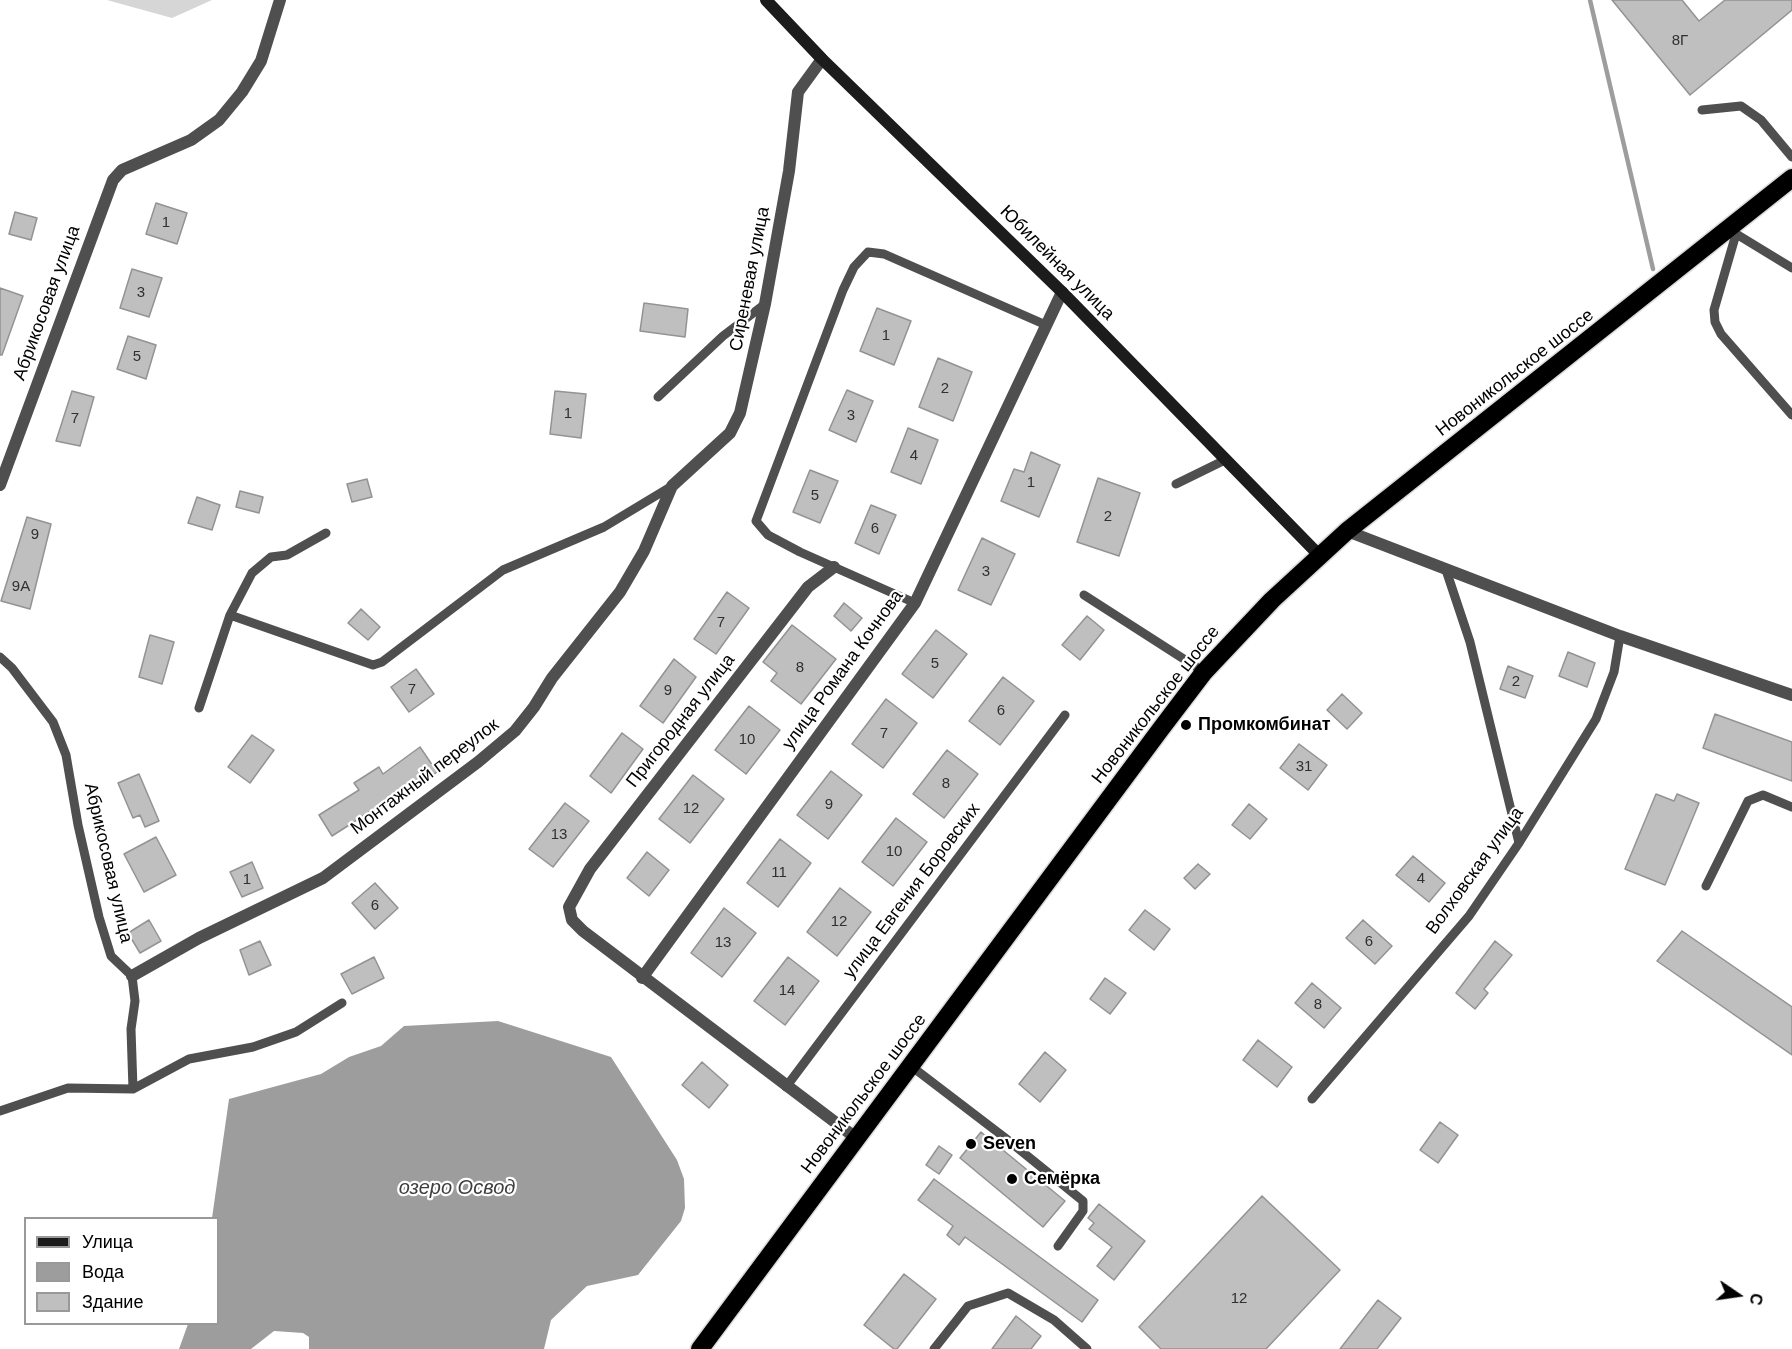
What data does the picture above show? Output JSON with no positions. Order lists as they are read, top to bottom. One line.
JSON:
{"streets":{"highway":["Новоникольское шоссе"],"street":["Юбилейная улица","Сиреневая улица","Абрикосовая улица","улица Романа Кочнова","Пригородная улица","Монтажный переулок"],"lane":["Волховская улица","улица Евгения Боровских"]},"crossings":[["Юбилейная улица","Сиреневая улица"],["Юбилейная улица","Новоникольское шоссе"],["Юбилейная улица","улица Романа Кочнова"],["Сиреневая улица","Монтажный переулок"],["Абрикосовая улица","Монтажный переулок"],["улица Романа Кочнова","Пригородная улица"]],"water":["озеро Освод"],"places":["Промкомбинат","Seven","Семёрка"],"house_numbers":["8Г","1","3","1","5","2","1","3","7","4","1","5","2","6","9","3","9А","7","5","8","2","7","9","6","7","10","31","8","9","12","13","10","11","4","1","6","12","6","13","14","8","12"],"legend":["Улица","Вода","Здание"],"north":"right"}
